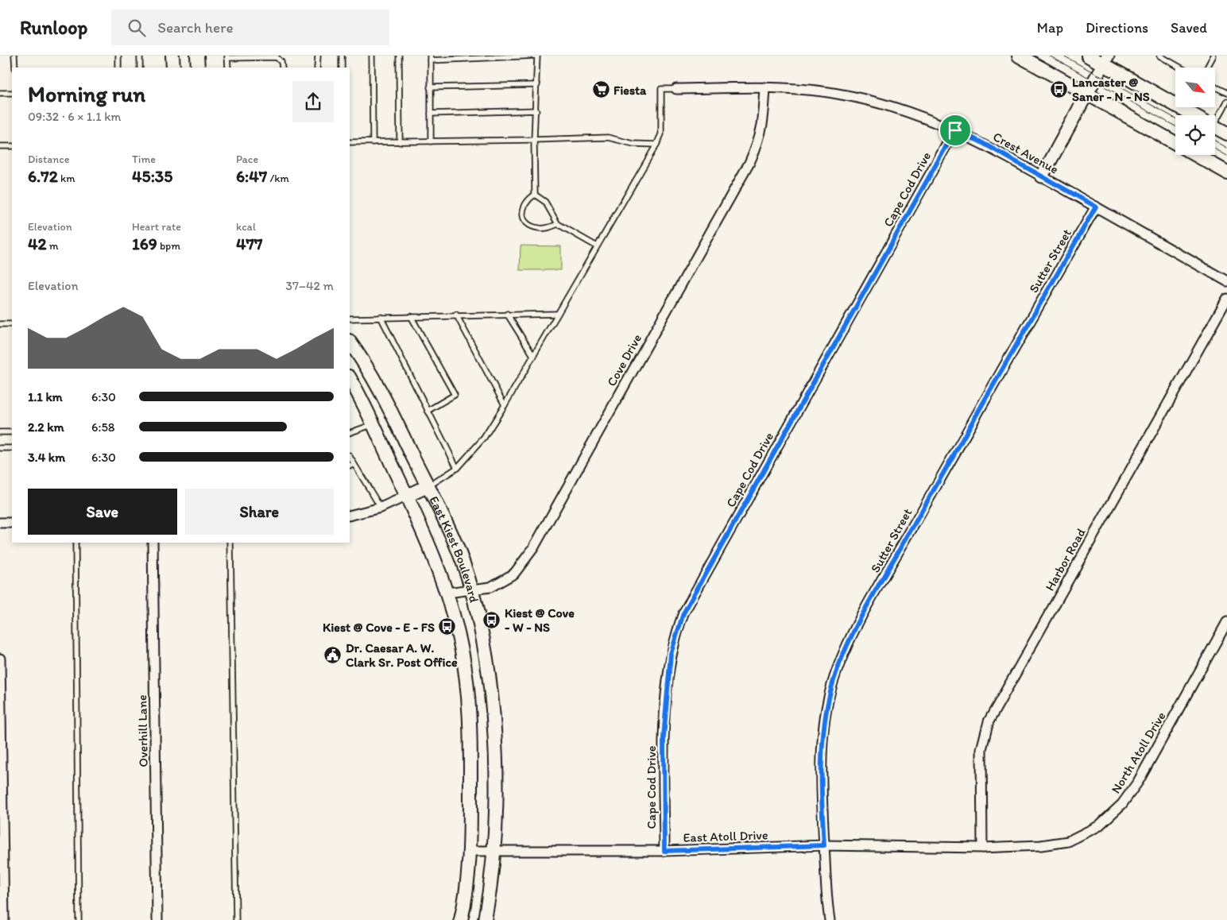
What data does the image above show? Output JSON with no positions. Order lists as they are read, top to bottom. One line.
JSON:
{"streets":{"main road":["East Kiest Boulevard"],"street":["Crest Avenue","Cape Cod Drive","Sutter Street","Cove Drive","Harbor Road","Overhill Lane","North Atoll Drive","East Atoll Drive"]},"crossings":[["Crest Avenue","Cape Cod Drive"],["Crest Avenue","Sutter Street"],["Crest Avenue","Cove Drive"],["Cape Cod Drive","East Atoll Drive"],["Sutter Street","East Atoll Drive"],["Cove Drive","East Kiest Boulevard"],["East Kiest Boulevard","East Atoll Drive"],["Harbor Road","North Atoll Drive"],["Harbor Road","East Atoll Drive"],["North Atoll Drive","East Atoll Drive"]],"places":{"bus stop":["Lancaster @ Saner - N - NS","Kiest @ Cove - W - NS","Kiest @ Cove - E - FS"],"supermarket":["Fiesta"],"public building":["Dr. Caesar A. W. Clark Sr. Post Office"]},"north":"bottom right","page":{"header":"Runloop","search":"Search here","nav":["Map","Directions","Saved"],"heading":["Morning run","09:32 · 6 × 1.1 km"],"stats":[["Distance","6.72 km"],["Time","45:35"],["Pace","6:47 /km"],["Elevation","42 m"],["Heart rate","169 bpm"],["kcal","477"]],"chart":["Elevation","37–42 m"],"list":[{"name":"1.1 km","note":"6:30"},{"name":"2.2 km","note":"6:58"},{"name":"3.4 km","note":"6:30"}],"buttons":["Save","Share"]}}
